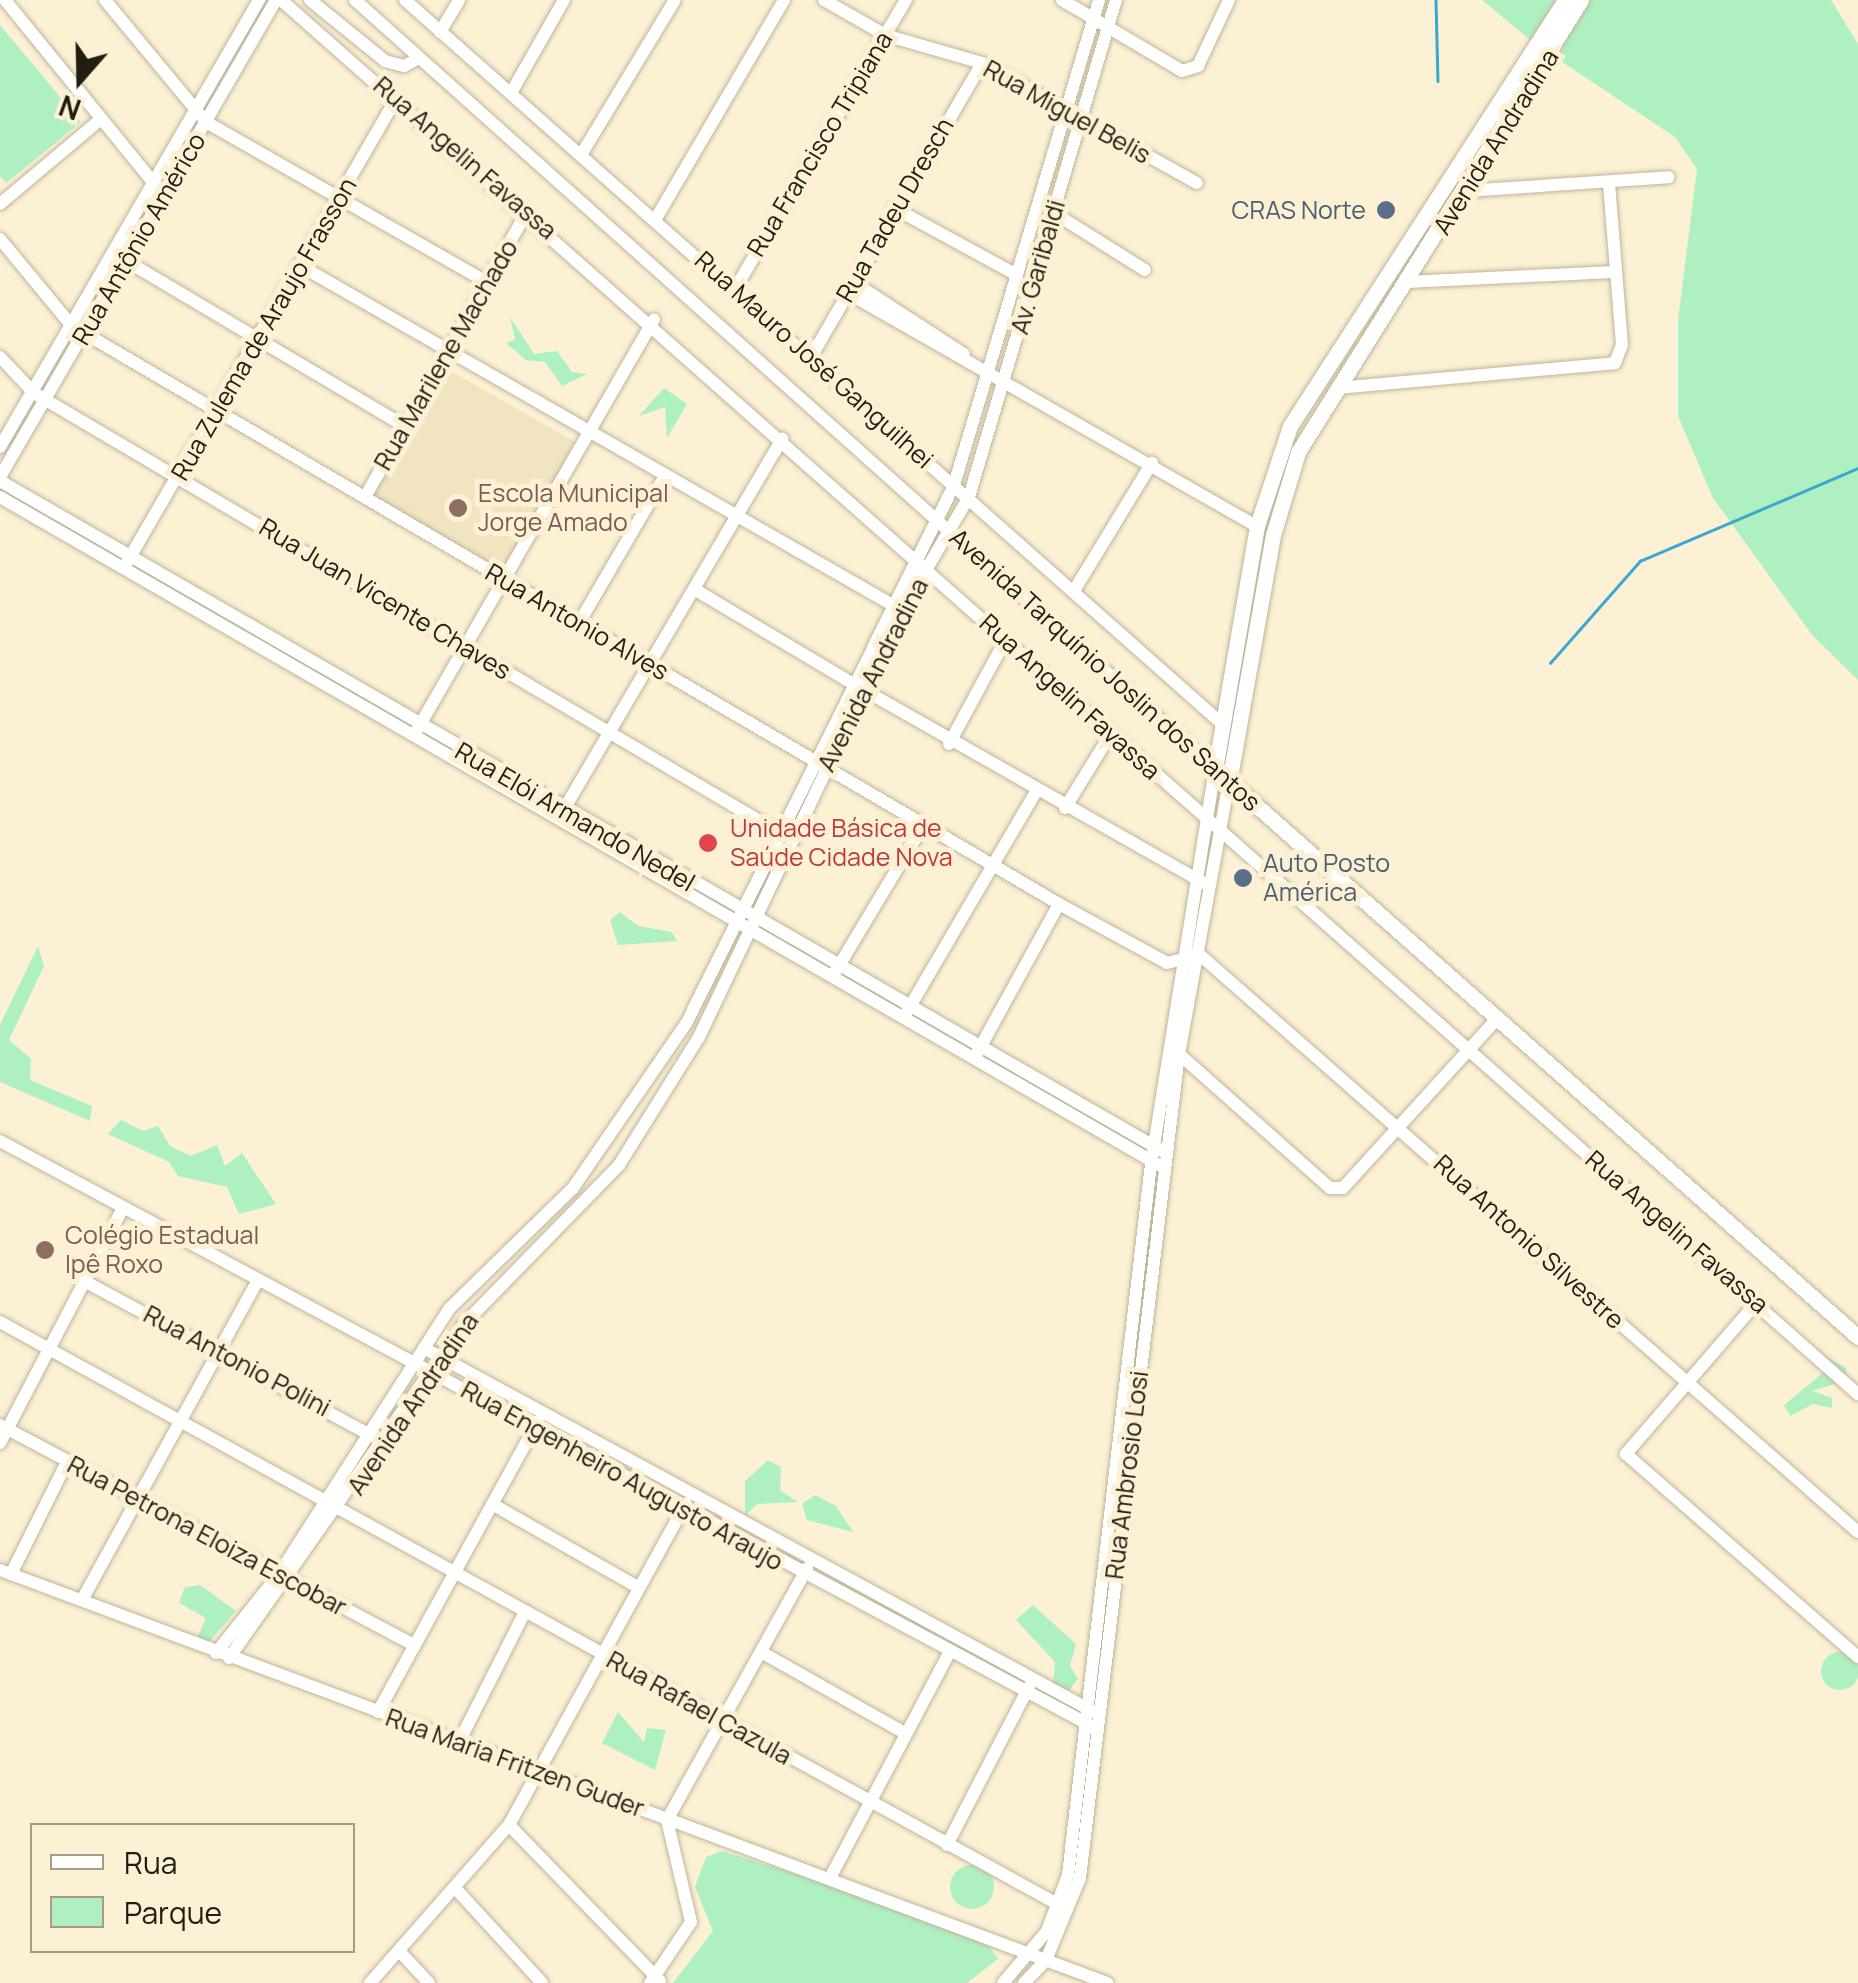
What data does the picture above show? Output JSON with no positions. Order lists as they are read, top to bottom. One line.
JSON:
{"streets":{"main road":["Avenida Andradina","Avenida Tarquínio Joslin dos Santos"],"street":["Rua Miguel Belis","Rua Francisco Tripiana","Rua Angelin Favassa","Rua Tadeu Dresch","Rua Antônio Américo","Av. Garibaldi","Rua Zulema de Araujo Frasson","Rua Marilene Machado","Rua Mauro José Ganguilhei","Rua Juan Vicente Chaves","Rua Antonio Alves","Rua Elói Armando Nedel","Rua Antonio Silvestre","Rua Antonio Polini","Rua Ambrosio Losi","Rua Engenheiro Augusto Araujo","Rua Petrona Eloiza Escobar","Rua Rafael Cazula","Rua Maria Fritzen Guder"]},"crossings":[["Rua Miguel Belis","Rua Francisco Tripiana"],["Rua Miguel Belis","Rua Tadeu Dresch"],["Rua Miguel Belis","Av. Garibaldi"],["Avenida Andradina","Rua Angelin Favassa"],["Avenida Andradina","Av. Garibaldi"],["Avenida Andradina","Rua Mauro José Ganguilhei"],["Avenida Andradina","Rua Antonio Alves"],["Avenida Andradina","Avenida Tarquínio Joslin dos Santos"],["Avenida Andradina","Rua Elói Armando Nedel"],["Avenida Andradina","Rua Antonio Polini"],["Avenida Andradina","Rua Engenheiro Augusto Araujo"],["Avenida Andradina","Rua Petrona Eloiza Escobar"],["Avenida Andradina","Rua Rafael Cazula"],["Avenida Andradina","Rua Maria Fritzen Guder"],["Rua Francisco Tripiana","Rua Mauro José Ganguilhei"],["Rua Angelin Favassa","Rua Antônio Américo"],["Rua Angelin Favassa","Av. Garibaldi"],["Rua Angelin Favassa","Rua Zulema de Araujo Frasson"],["Rua Angelin Favassa","Rua Marilene Machado"],["Rua Tadeu Dresch","Rua Mauro José Ganguilhei"],["Rua Antônio Américo","Rua Juan Vicente Chaves"],["Rua Antônio Américo","Rua Antonio Alves"],["Rua Antônio Américo","Rua Elói Armando Nedel"],["Av. Garibaldi","Rua Mauro José Ganguilhei"],["Av. Garibaldi","Rua Juan Vicente Chaves"],["Av. Garibaldi","Rua Antonio Alves"],["Av. Garibaldi","Avenida Tarquínio Joslin dos Santos"],["Av. Garibaldi","Rua Elói Armando Nedel"],["Av. Garibaldi","Rua Antonio Polini"],["Av. Garibaldi","Rua Engenheiro Augusto Araujo"],["Av. Garibaldi","Rua Petrona Eloiza Escobar"],["Av. Garibaldi","Rua Rafael Cazula"],["Rua Zulema de Araujo Frasson","Rua Juan Vicente Chaves"],["Rua Zulema de Araujo Frasson","Rua Antonio Alves"],["Rua Zulema de Araujo Frasson","Rua Elói Armando Nedel"],["Rua Marilene Machado","Rua Antonio Alves"],["Rua Antonio Alves","Rua Ambrosio Losi"],["Rua Elói Armando Nedel","Rua Ambrosio Losi"],["Rua Antonio Silvestre","Rua Ambrosio Losi"],["Rua Ambrosio Losi","Rua Engenheiro Augusto Araujo"],["Rua Ambrosio Losi","Rua Rafael Cazula"],["Rua Ambrosio Losi","Rua Maria Fritzen Guder"]],"places":["CRAS Norte","Escola Municipal Jorge Amado","Unidade Básica de Saúde Cidade Nova","Auto Posto América","Colégio Estadual Ipê Roxo"],"legend":["Rua","Parque"],"north":"bottom"}
